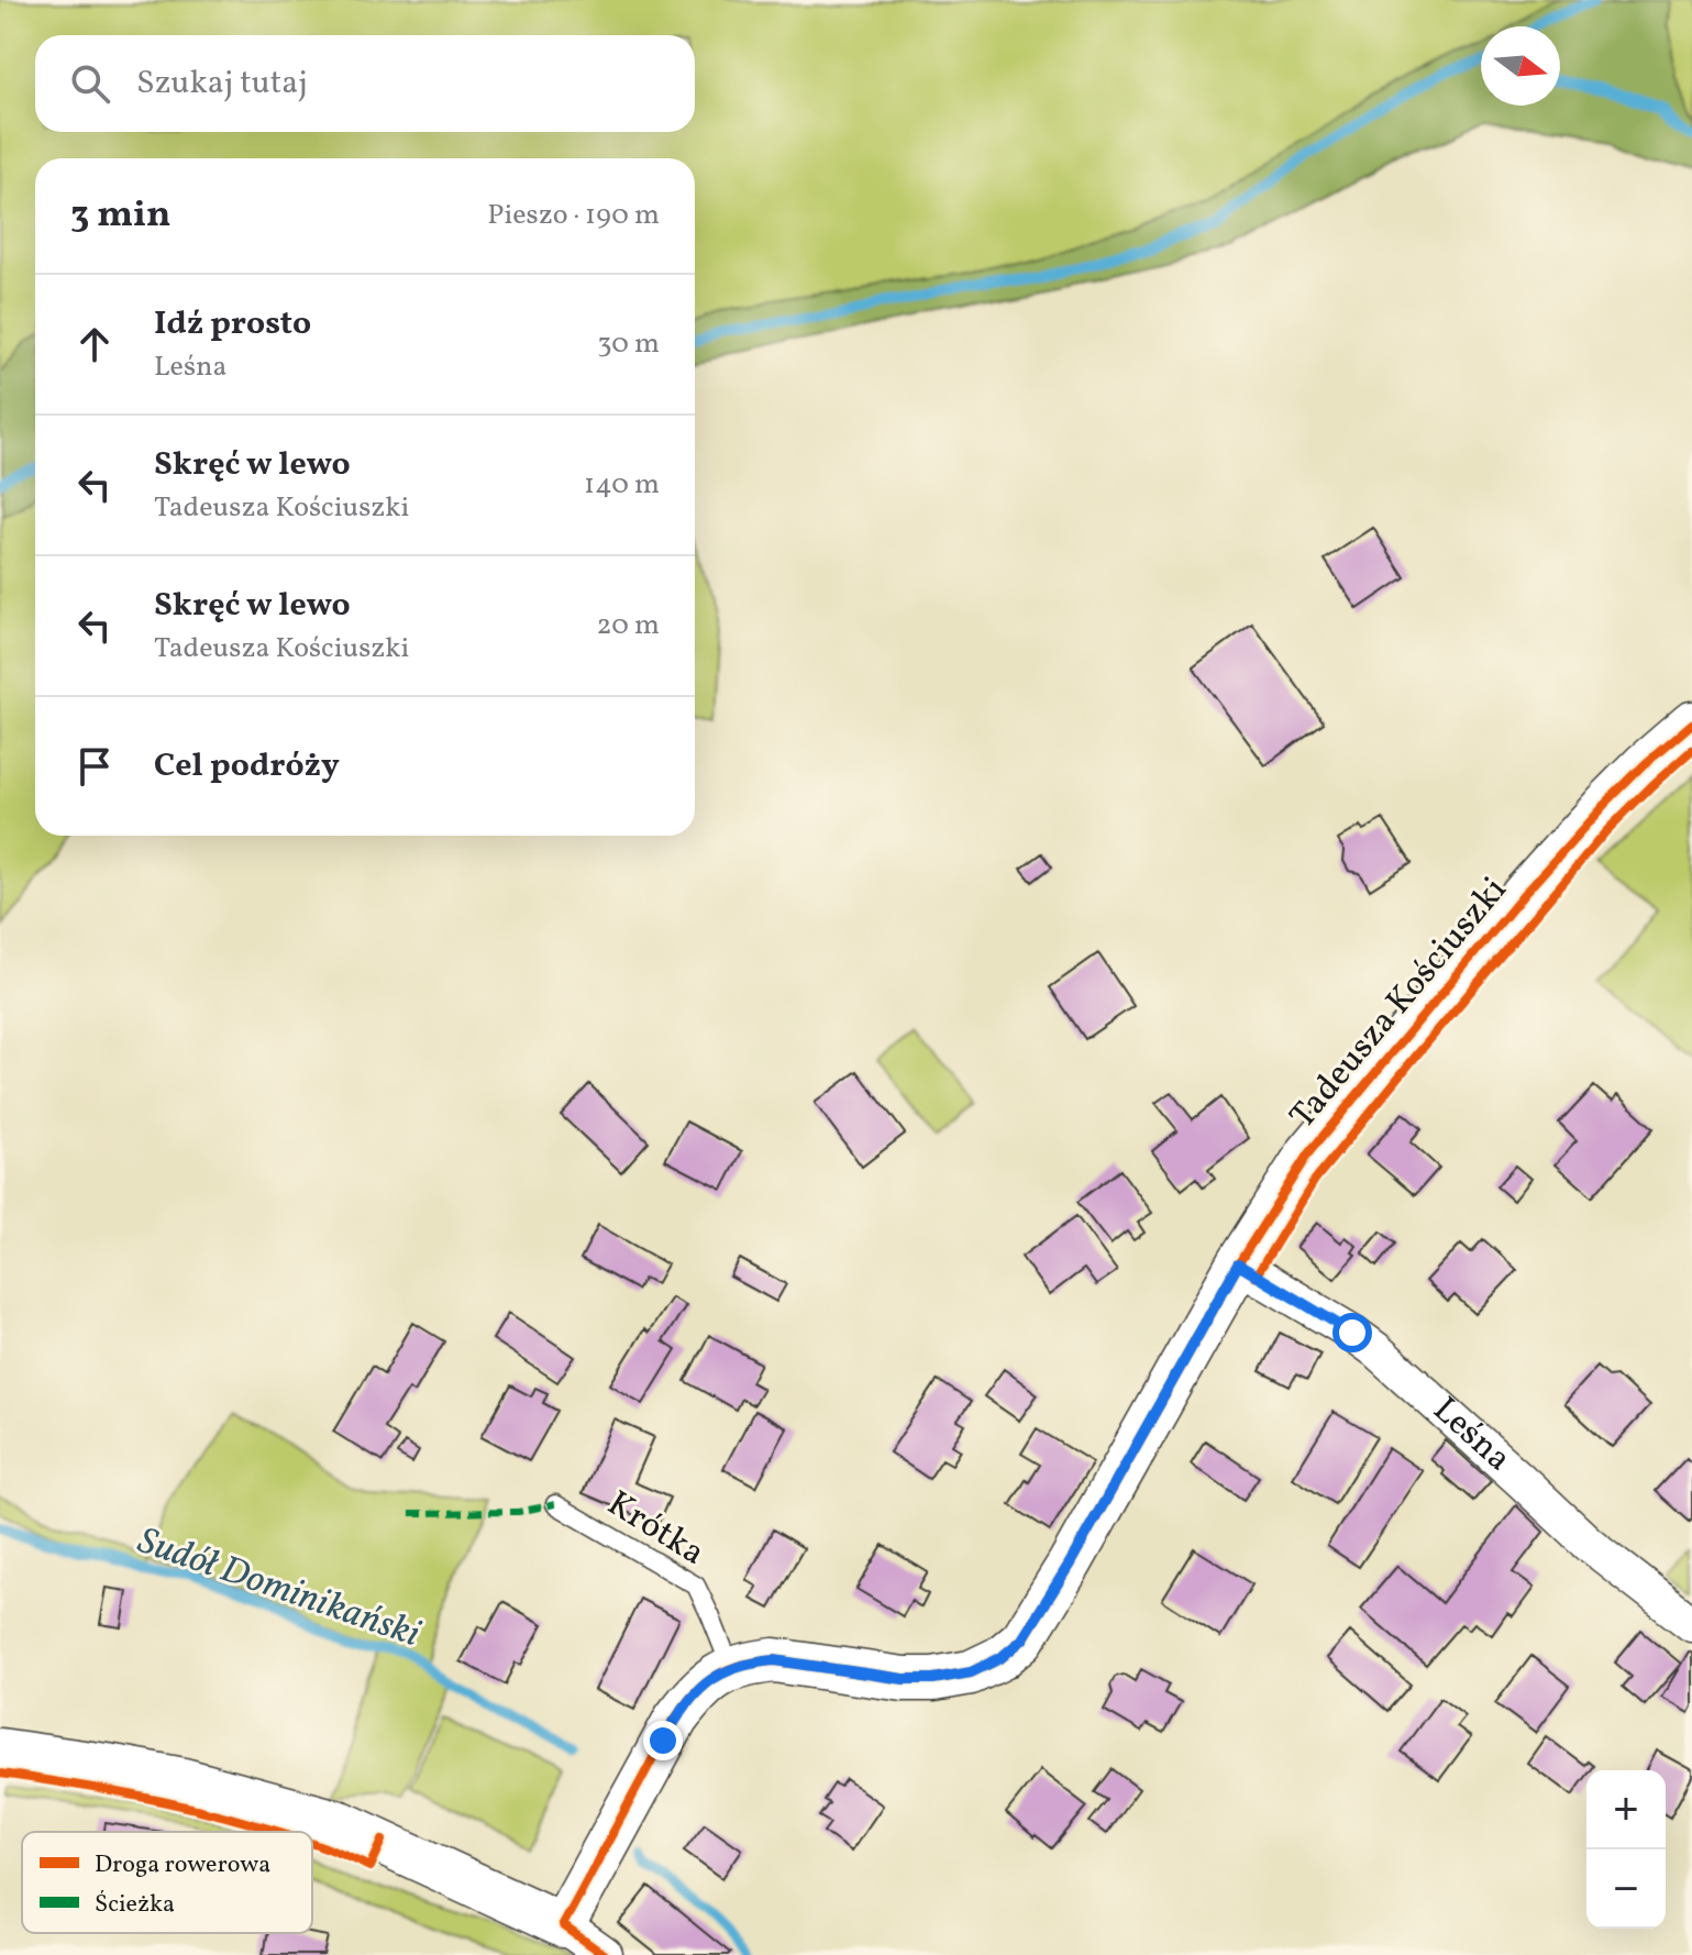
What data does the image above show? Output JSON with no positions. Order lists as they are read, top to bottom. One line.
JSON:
{"streets":{"street":["Tadeusza Kościuszki","Leśna"],"lane":["Krótka"]},"crossings":[["Tadeusza Kościuszki","Leśna"],["Tadeusza Kościuszki","Krótka"]],"water":["Sudół Dominikański"],"legend":["Droga rowerowa","Ścieżka"],"north":"right","page":{"search":"Szukaj tutaj","heading":["3 min","Pieszo · 190 m"],"list":[["Idź prosto","Leśna","30 m"],["Skręć w lewo","Tadeusza Kościuszki","140 m"],["Skręć w lewo","Tadeusza Kościuszki","20 m"],"Cel podróży"],"map_buttons":["+","−"]}}
